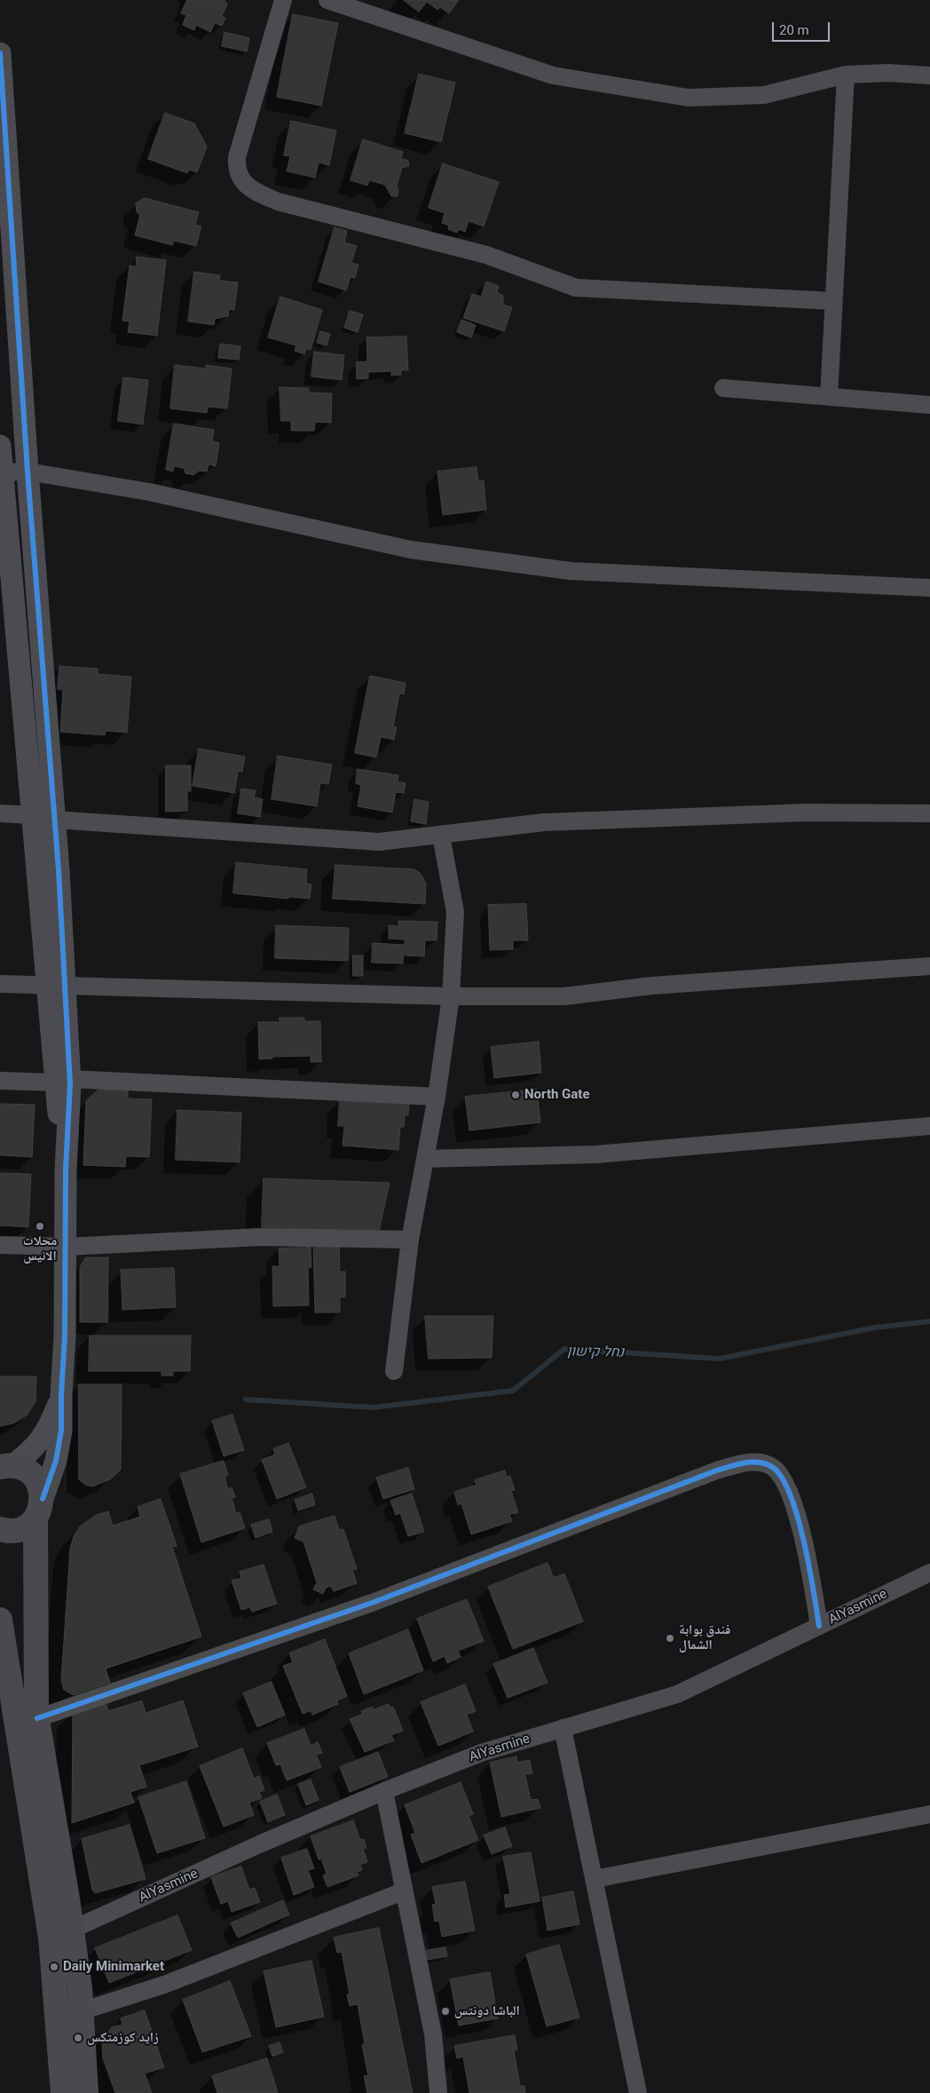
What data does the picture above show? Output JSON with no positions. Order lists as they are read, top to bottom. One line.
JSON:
{"streets":{"street":["AlYasmine"]},"water":["נחל קישון"],"places":["North Gate","محلات الانيس","فندق بوابة الشمال","Daily Minimarket","الباشا دونتس","زايد كوزمتكس"],"scale_bar":"20 m"}
